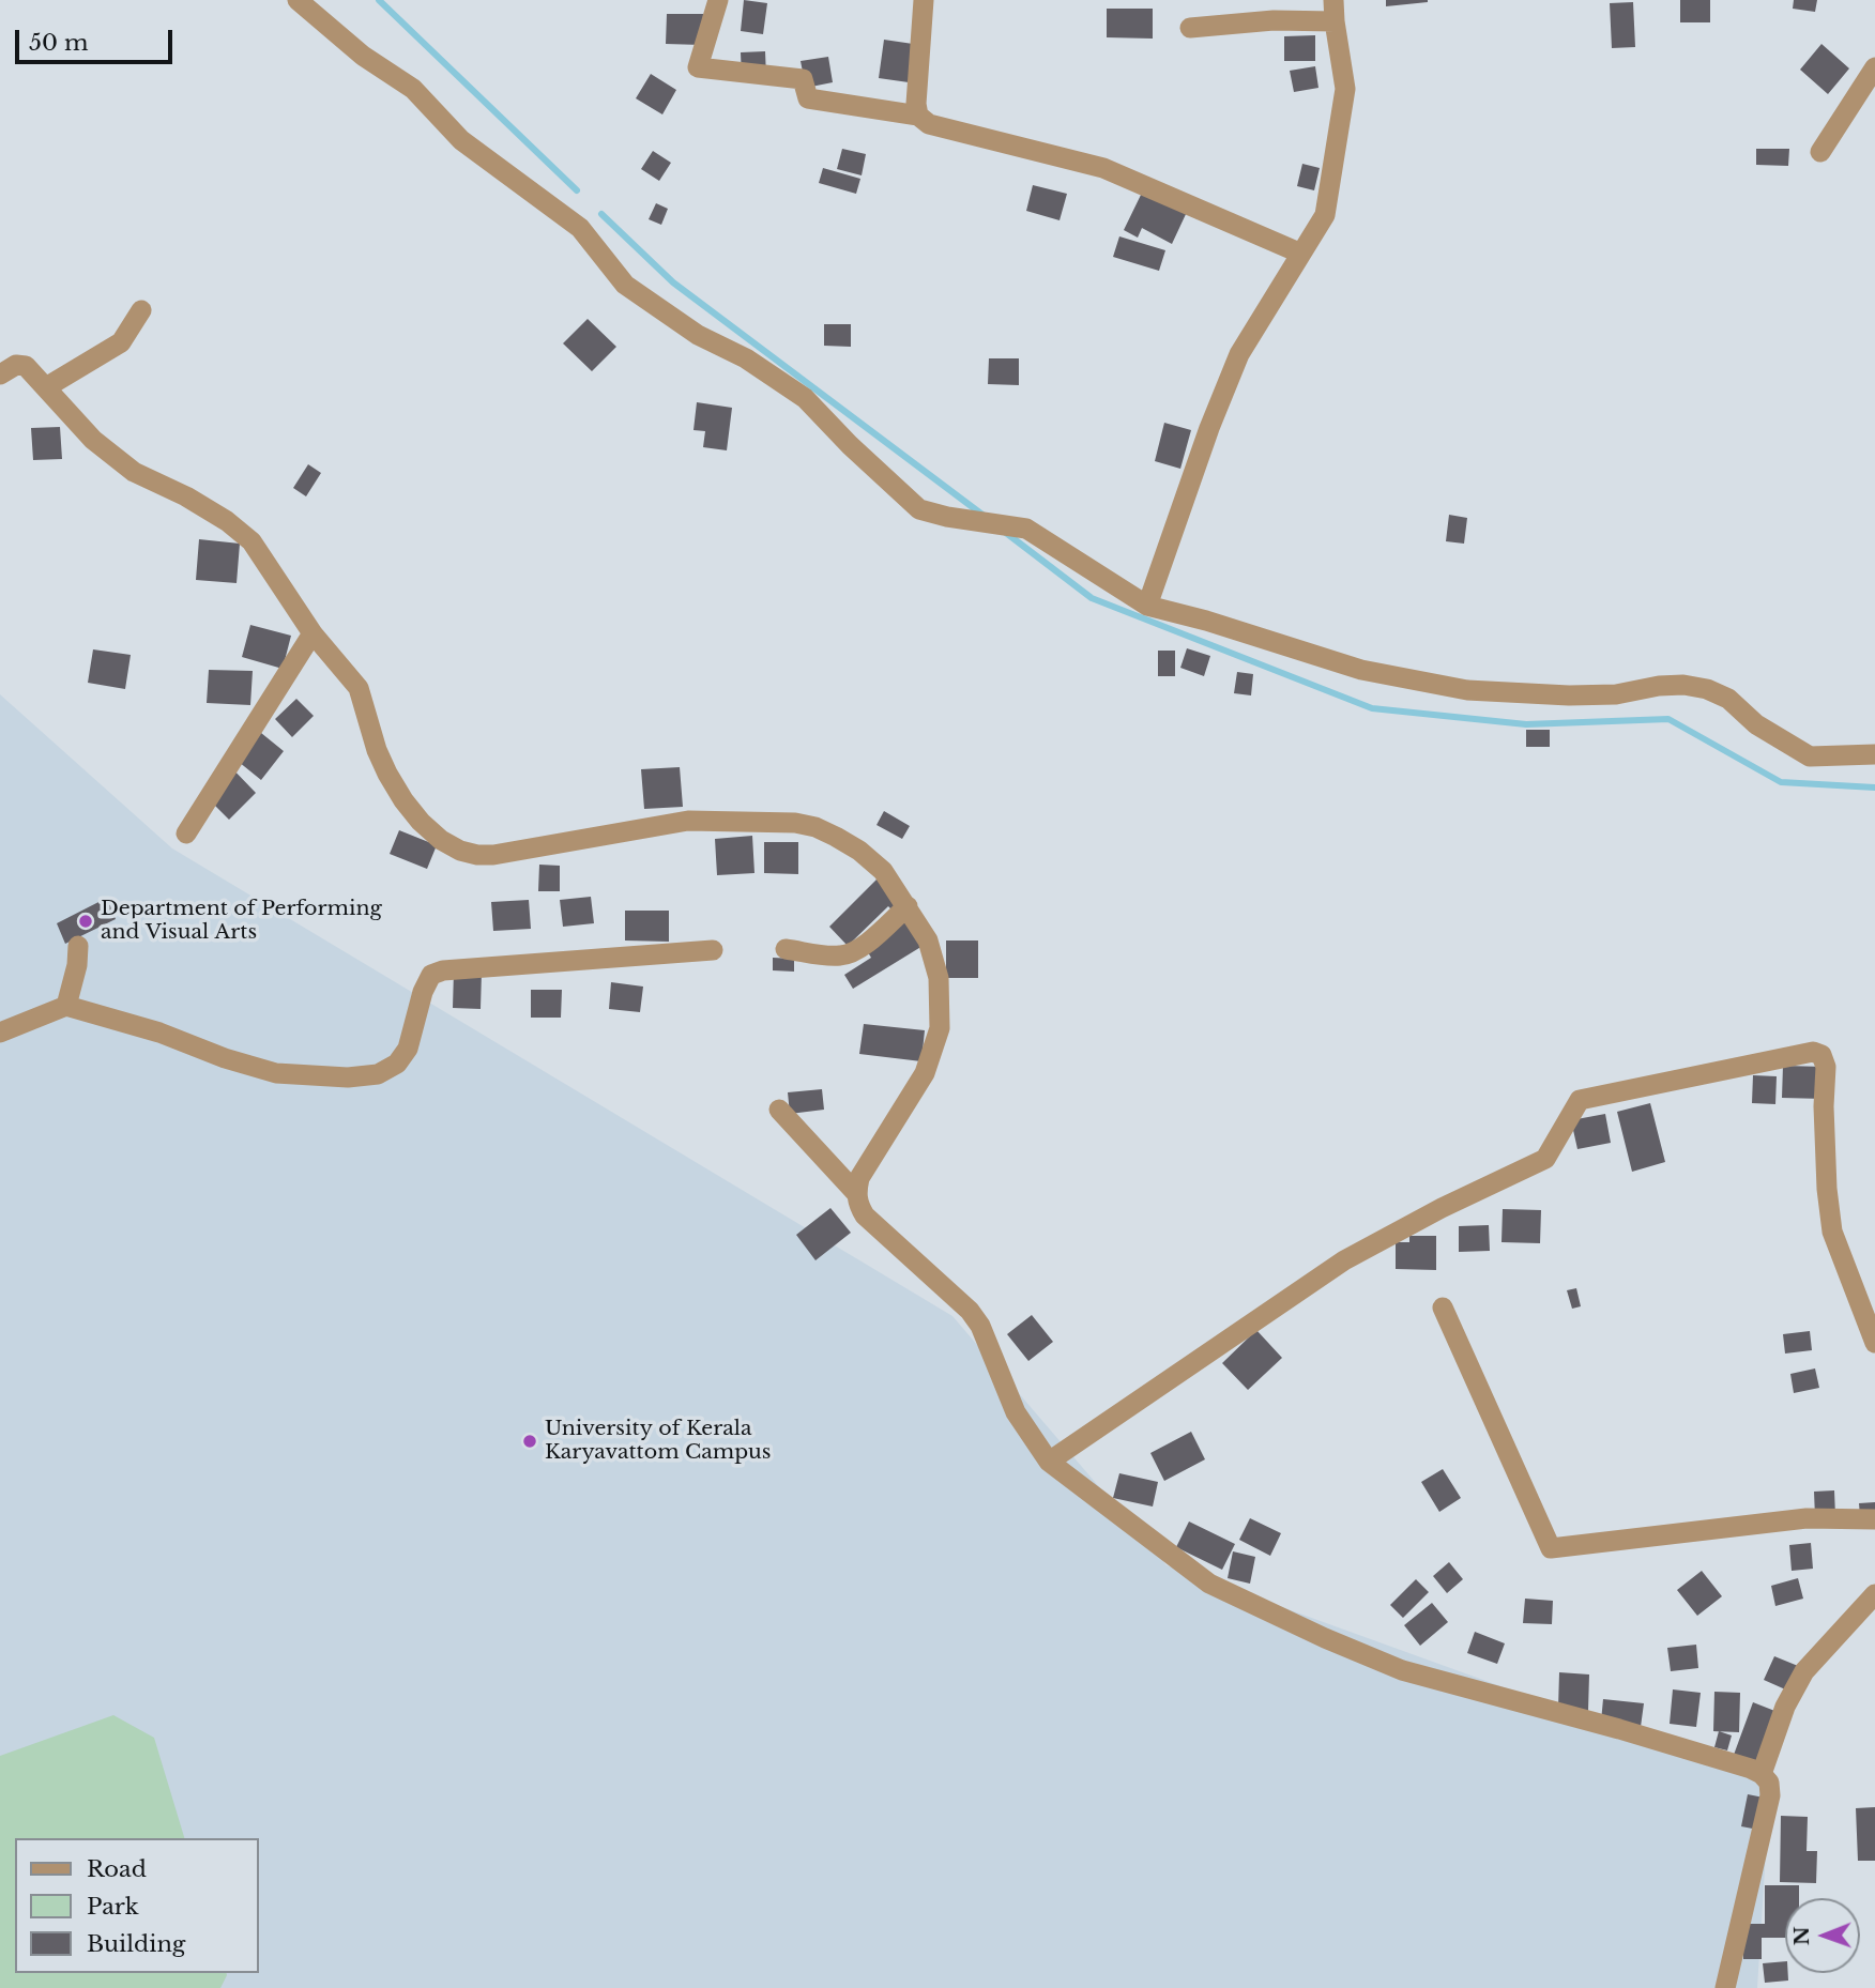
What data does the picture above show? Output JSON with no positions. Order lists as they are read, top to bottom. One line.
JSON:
{"places":["Department of Performing and Visual Arts","University of Kerala Karyavattom Campus"],"legend":["Road","Park","Building"],"scale_bar":"50 m","north":"left"}
